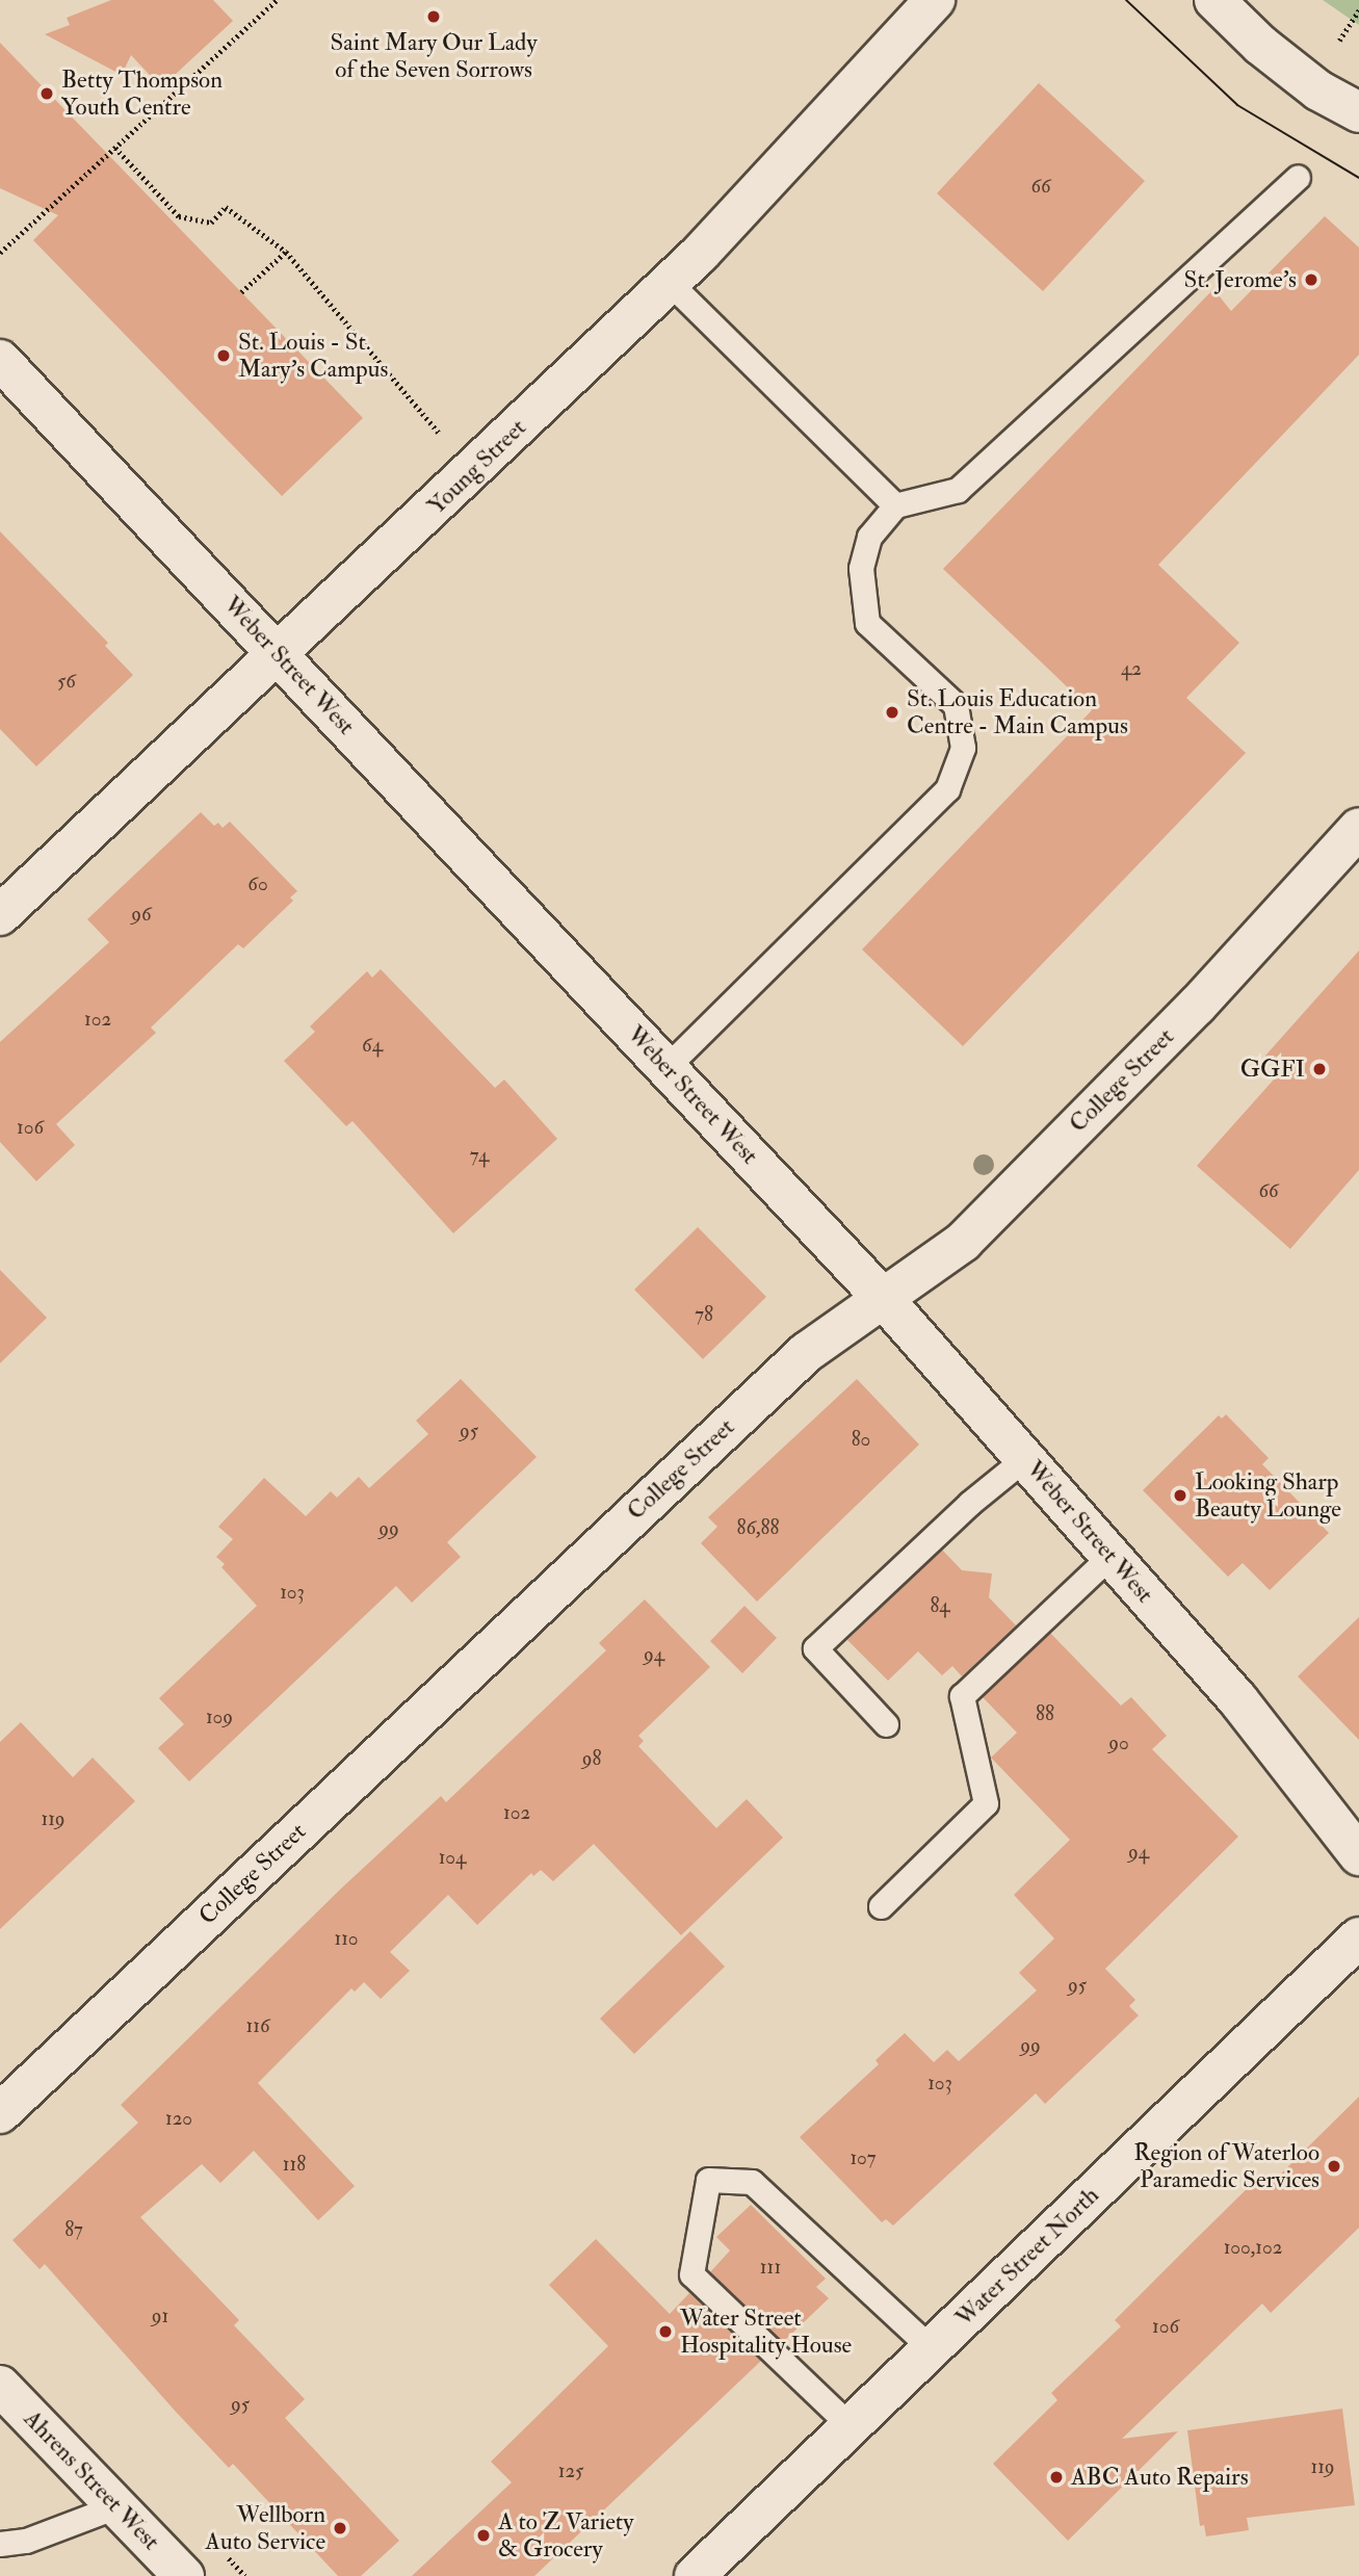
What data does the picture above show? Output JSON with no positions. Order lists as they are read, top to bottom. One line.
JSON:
{"streets":{"street":["Young Street","Weber Street West","College Street","Water Street North","Ahrens Street West"]},"crossings":[["Young Street","Weber Street West"],["Weber Street West","College Street"]],"places":["Saint Mary Our Lady of the Seven Sorrows","Betty Thompson Youth Centre","St. Jerome's","St. Louis - St. Mary's Campus","St. Louis Education Centre - Main Campus","GGFI","Looking Sharp Beauty Lounge","Region of Waterloo Paramedic Services","Water Street Hospitality House","ABC Auto Repairs","Wellborn Auto Service","A to Z Variety & Grocery"],"house_numbers":["66","42","56","60","96","102","64","106","74","66","78","95","80","86,88","99","103","84","94","88","109","90","98","102","119","94","104","110","95","116","99","103","120","107","118","87","100,102","111","91","106","95","119","125"]}
